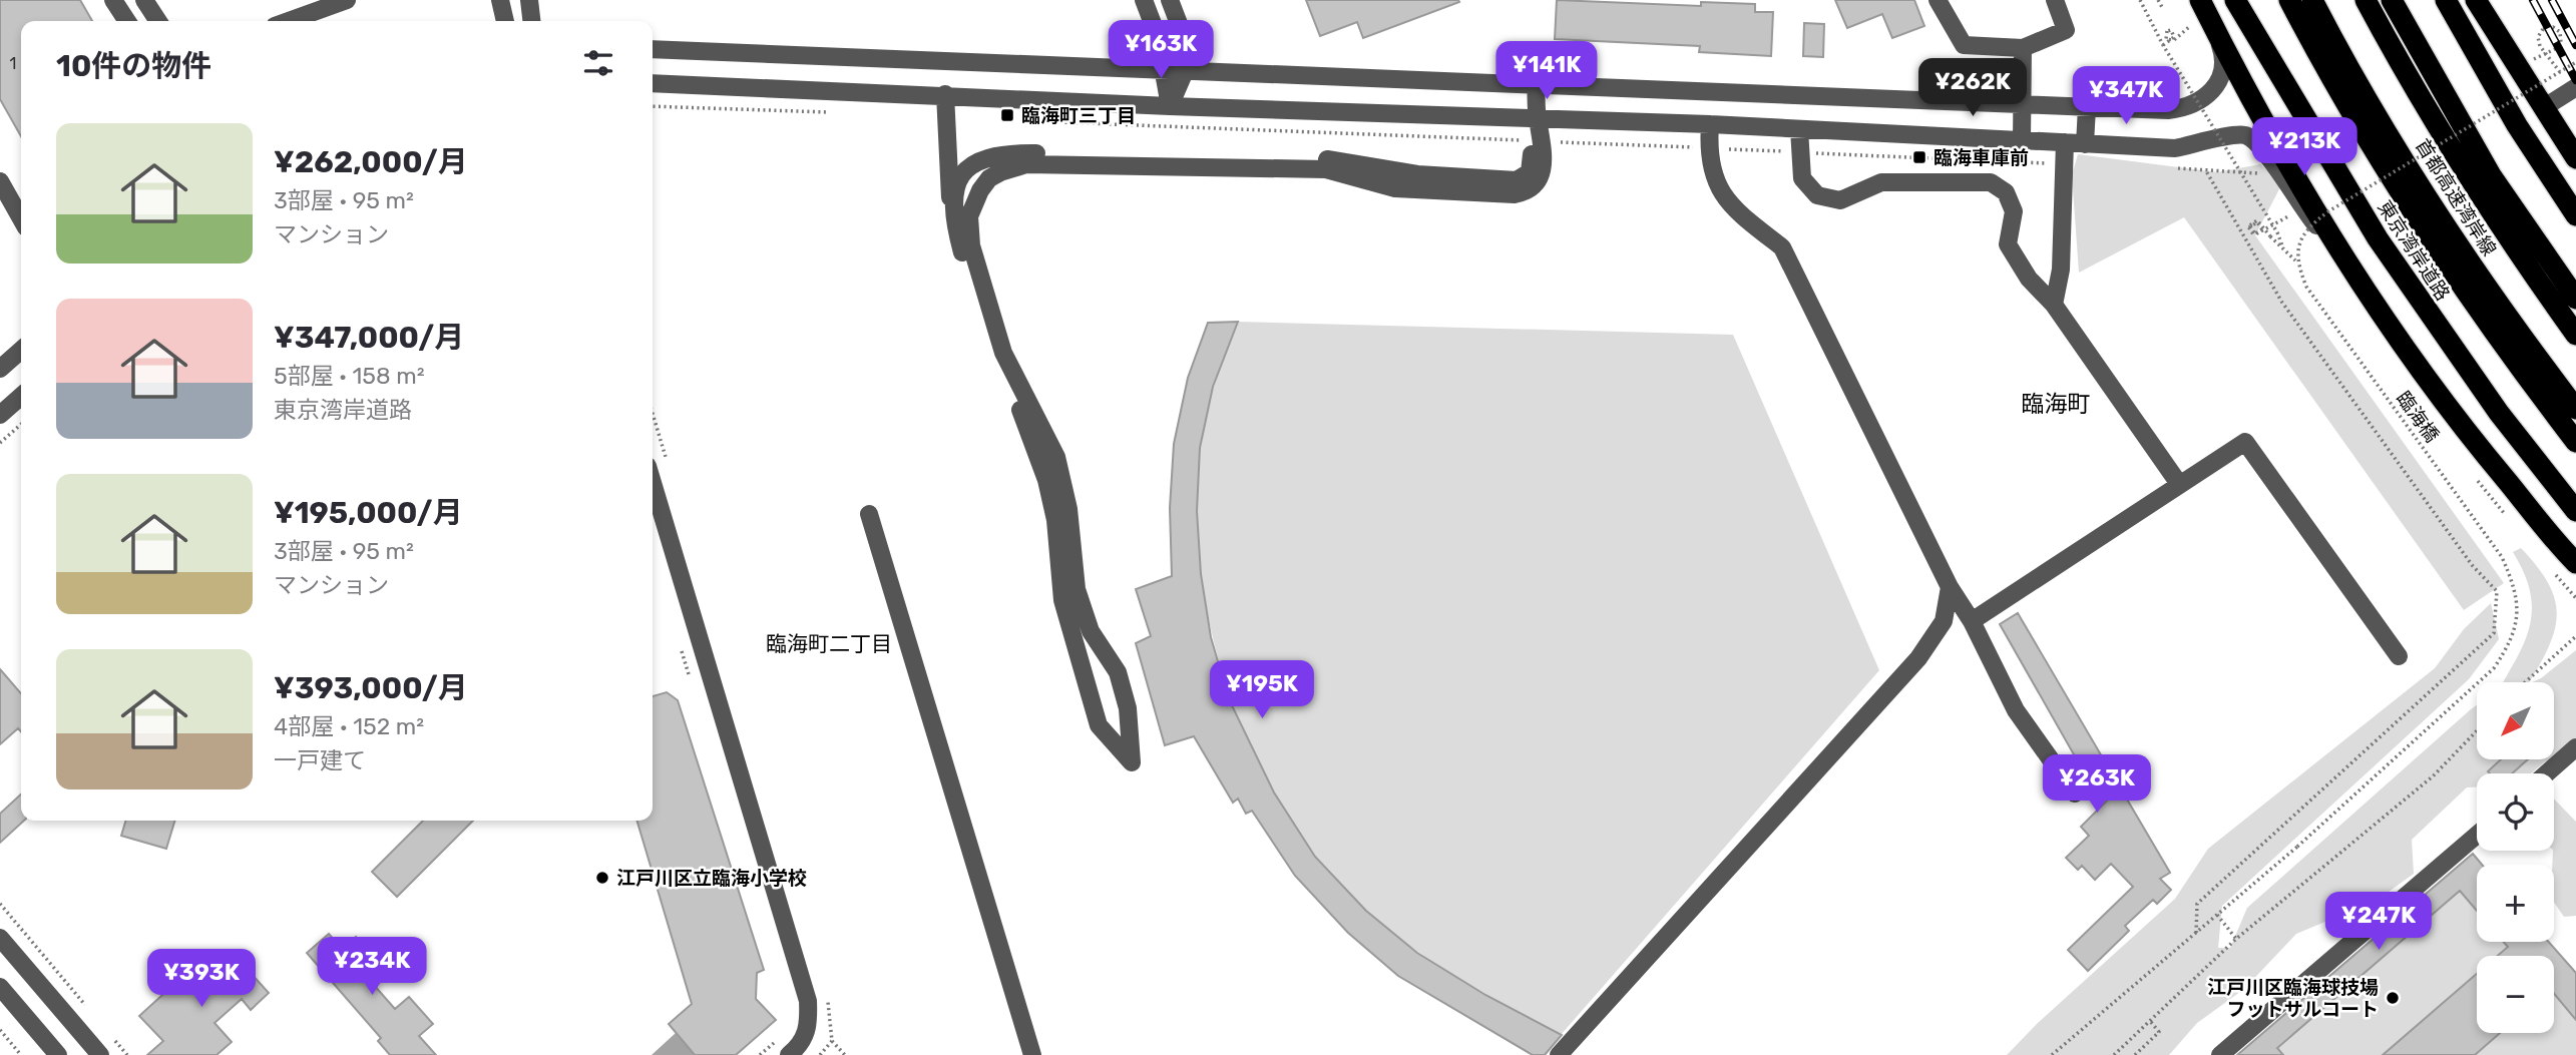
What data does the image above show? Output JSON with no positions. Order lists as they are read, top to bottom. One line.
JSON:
{"streets":{"highway":["首都高速湾岸線","東京湾岸道路"],"path":["臨海橋"]},"districts":["臨海町","臨海町二丁目"],"places":{"transit":["臨海町三丁目","臨海車庫前"],"other":["江戸川区立臨海小学校","江戸川区臨海球技場 フットサルコート"]},"house_numbers":["1"],"north":"bottom left","page":{"price":["¥163K","¥141K","¥262K","¥347K","¥213K","¥195K","¥263K","¥247K","¥234K","¥393K"],"heading":"10件の物件","list":[{"name":"¥262,000/月","note":"3部屋 · 95 m² · マンション"},{"name":"¥347,000/月","note":"5部屋 · 158 m² · 東京湾岸道路"},{"name":"¥195,000/月","note":"3部屋 · 95 m² · マンション"},{"name":"¥393,000/月","note":"4部屋 · 152 m² · 一戸建て"}],"map_buttons":["+","−"]}}
